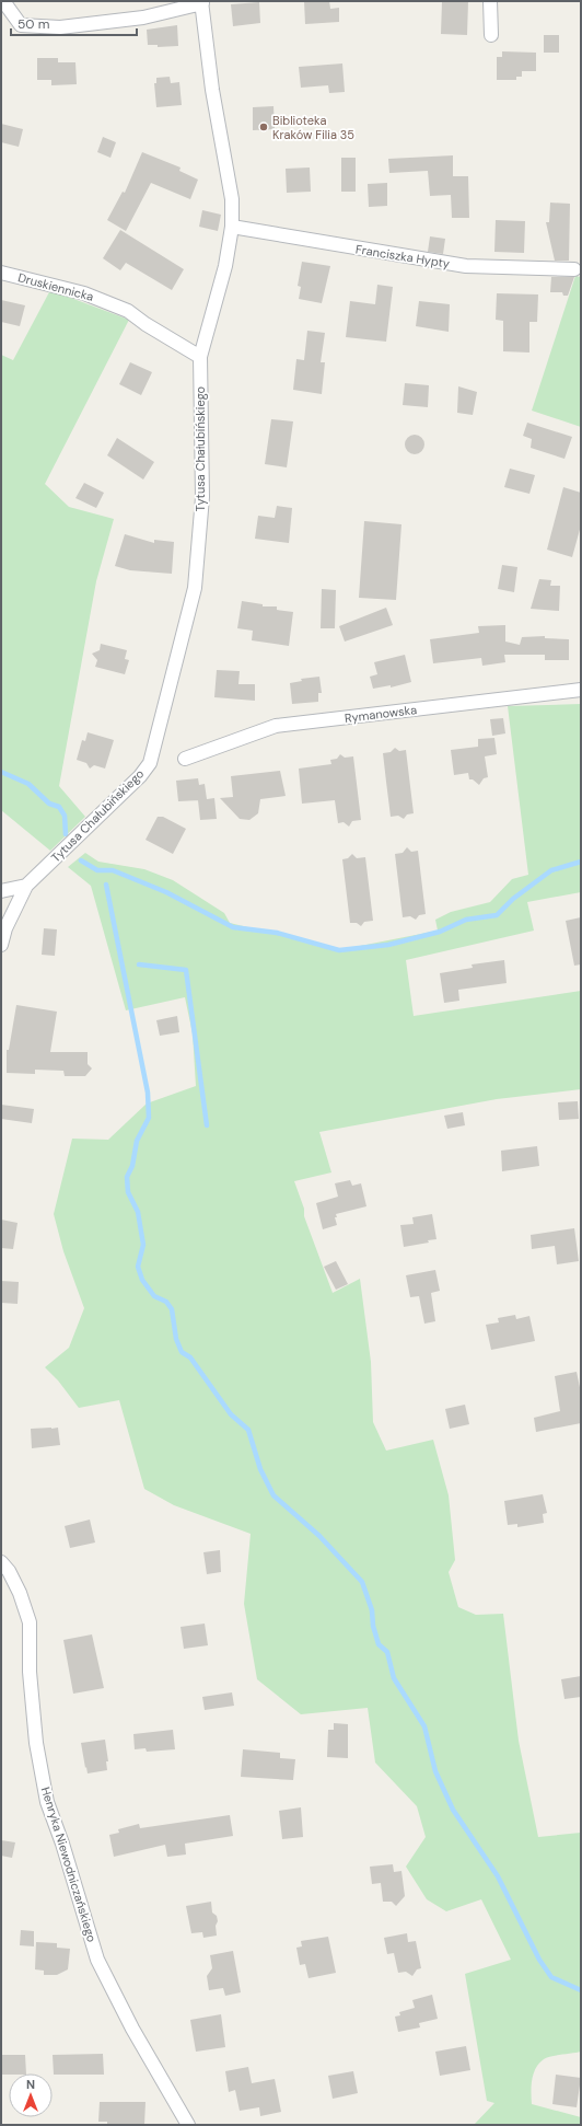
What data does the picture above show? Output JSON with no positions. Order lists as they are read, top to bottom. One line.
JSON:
{"streets":{"street":["Franciszka Hypty","Druskiennicka","Tytusa Chałubińskiego","Rymanowska","Henryka Niewodniczańskiego"]},"crossings":[["Franciszka Hypty","Tytusa Chałubińskiego"],["Druskiennicka","Tytusa Chałubińskiego"]],"places":["Biblioteka Kraków Filia 35"],"scale_bar":"50 m","north":"top"}
